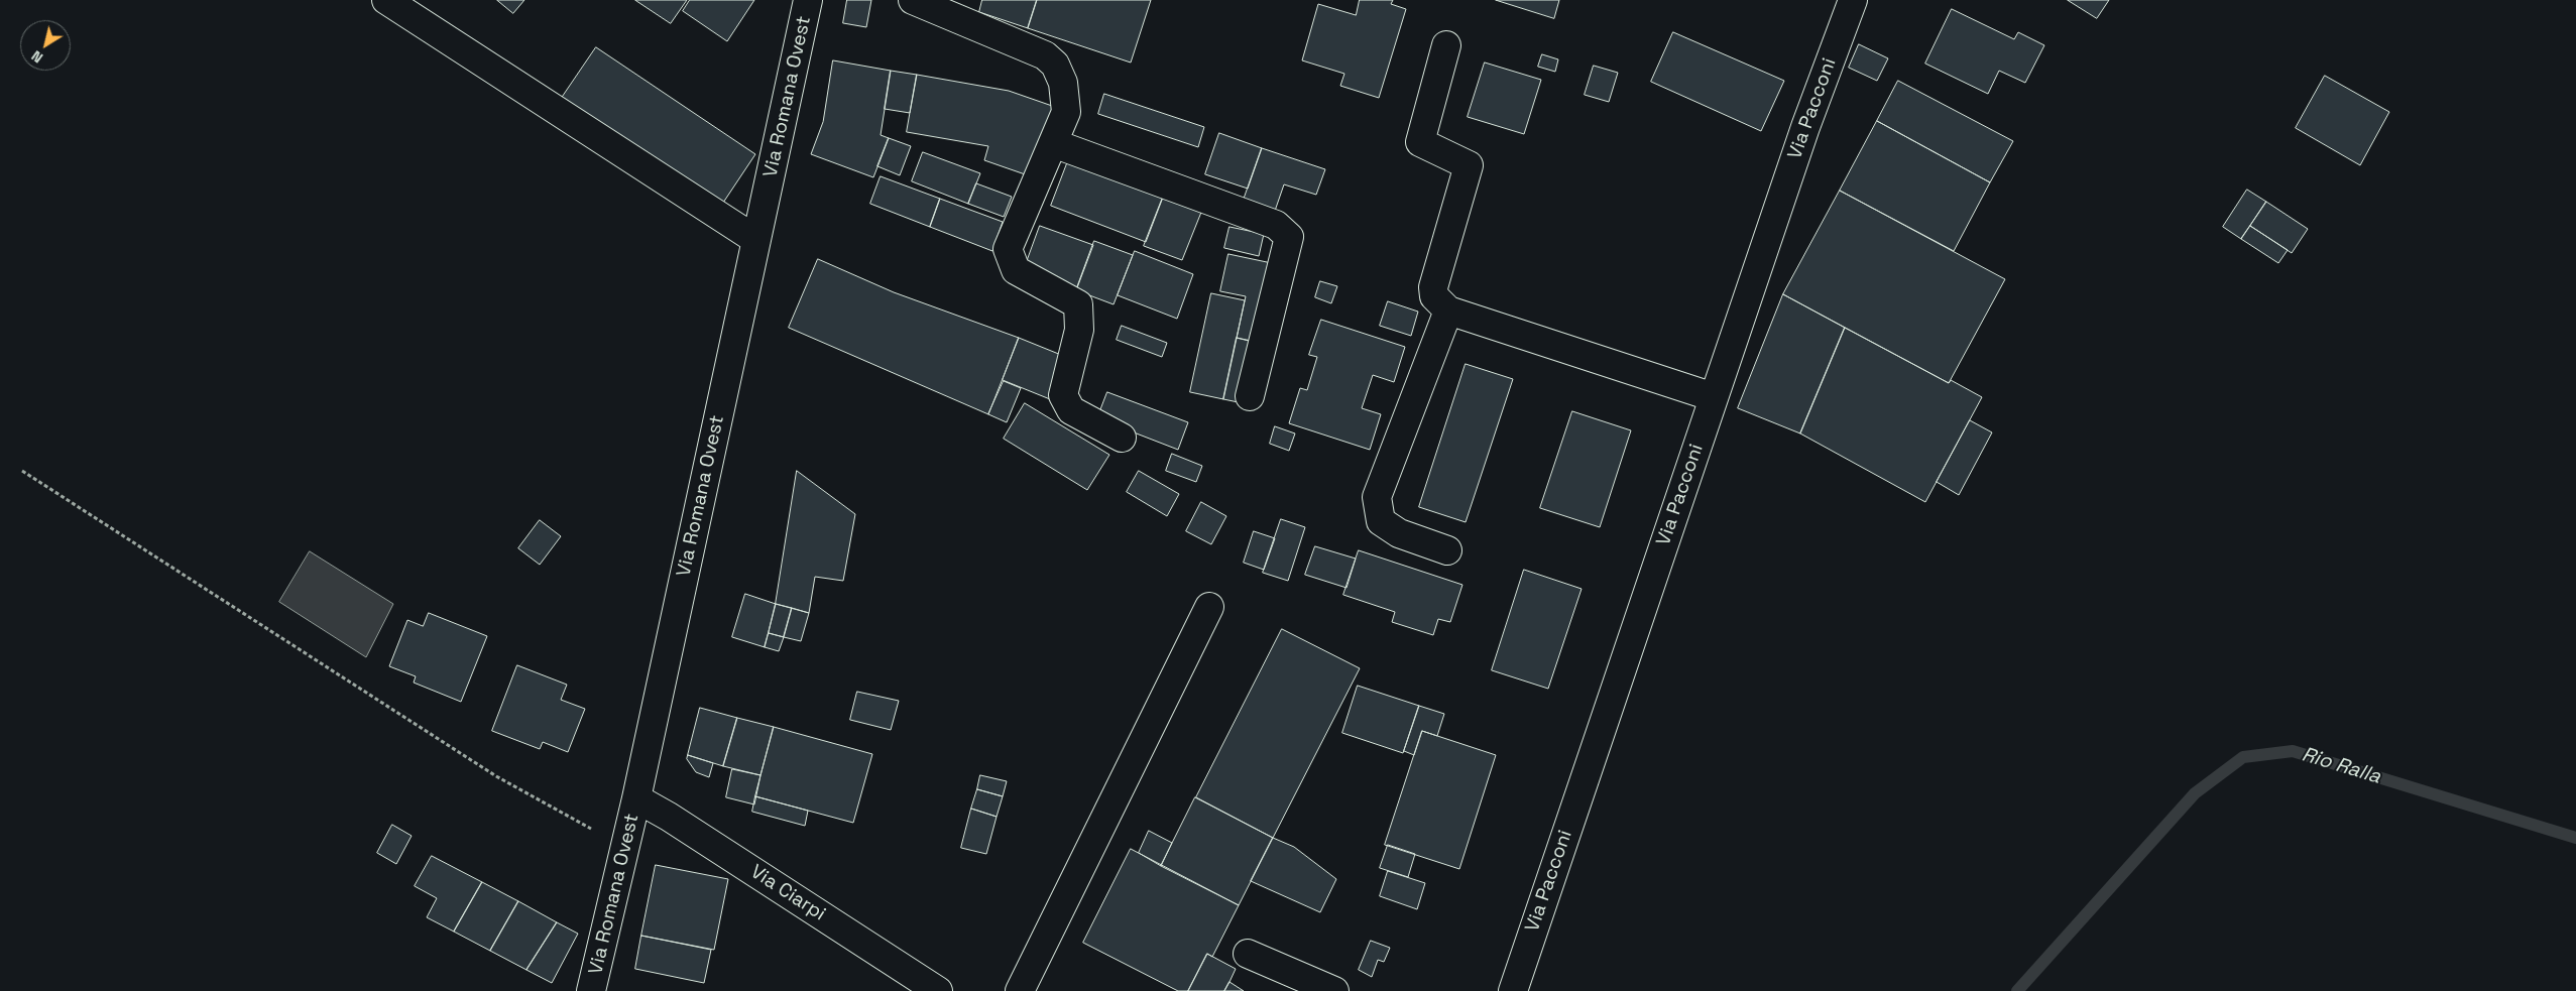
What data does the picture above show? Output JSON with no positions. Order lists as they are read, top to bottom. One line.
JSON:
{"streets":{"street":["Via Romana Ovest","Via Pacconi","Via Ciarpi"]},"crossings":[["Via Romana Ovest","Via Ciarpi"]],"water":["Rio Ralla"],"north":"bottom left"}
